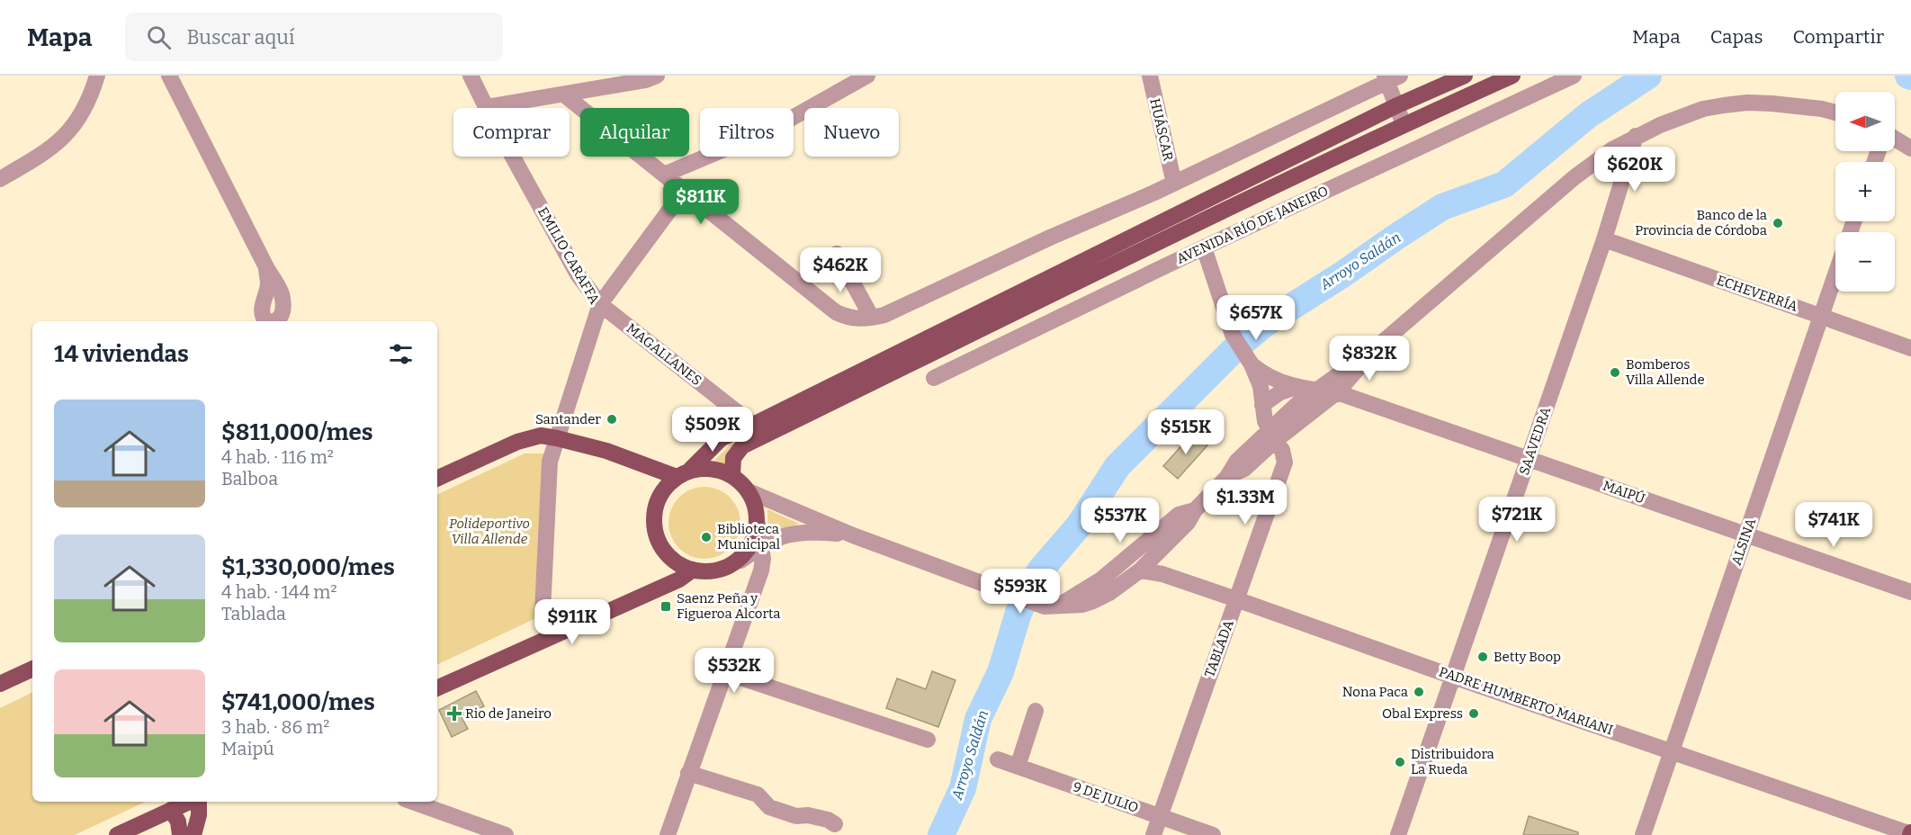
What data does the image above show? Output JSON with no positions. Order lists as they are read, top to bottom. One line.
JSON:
{"streets":{"street":["HUÁSCAR","AVENIDA RÍO DE JANEIRO","EMILIO CARAFFA","ECHEVERRÍA","MAGALLANES","SAAVEDRA","MAIPÚ","ALSINA","TABLADA","PADRE HUMBERTO MARIANI","9 DE JULIO"]},"crossings":[["EMILIO CARAFFA","MAGALLANES"],["ECHEVERRÍA","SAAVEDRA"],["ECHEVERRÍA","ALSINA"],["SAAVEDRA","MAIPÚ"],["SAAVEDRA","PADRE HUMBERTO MARIANI"],["MAIPÚ","ALSINA"],["ALSINA","PADRE HUMBERTO MARIANI"],["TABLADA","PADRE HUMBERTO MARIANI"],["TABLADA","9 DE JULIO"]],"water":["Arroyo Saldán"],"parks":["Polideportivo Villa Allende"],"places":{"other":["Banco de la Provincia de Córdoba","Bomberos Villa Allende","Santander","Biblioteca Municipal","Betty Boop","Nona Paca","Obal Express","Distribuidora La Rueda"],"transit":["Saenz Peña y Figueroa Alcorta"],"health":["Rio de Janeiro"]},"north":"left","page":{"header":"Mapa","search":"Buscar aquí","nav":["Mapa","Capas","Compartir"],"map_buttons":["+","−"],"chip":["Comprar","Alquilar","Filtros","Nuevo"],"price":["$620K","$811K","$462K","$657K","$832K","$509K","$515K","$1.33M","$721K","$537K","$741K","$593K","$911K","$532K"],"heading":"14 viviendas","list":[{"name":"$811,000/mes","note":"4 hab. · 116 m² · Balboa"},{"name":"$1,330,000/mes","note":"4 hab. · 144 m² · Tablada"},{"name":"$741,000/mes","note":"3 hab. · 86 m² · Maipú"}]}}
